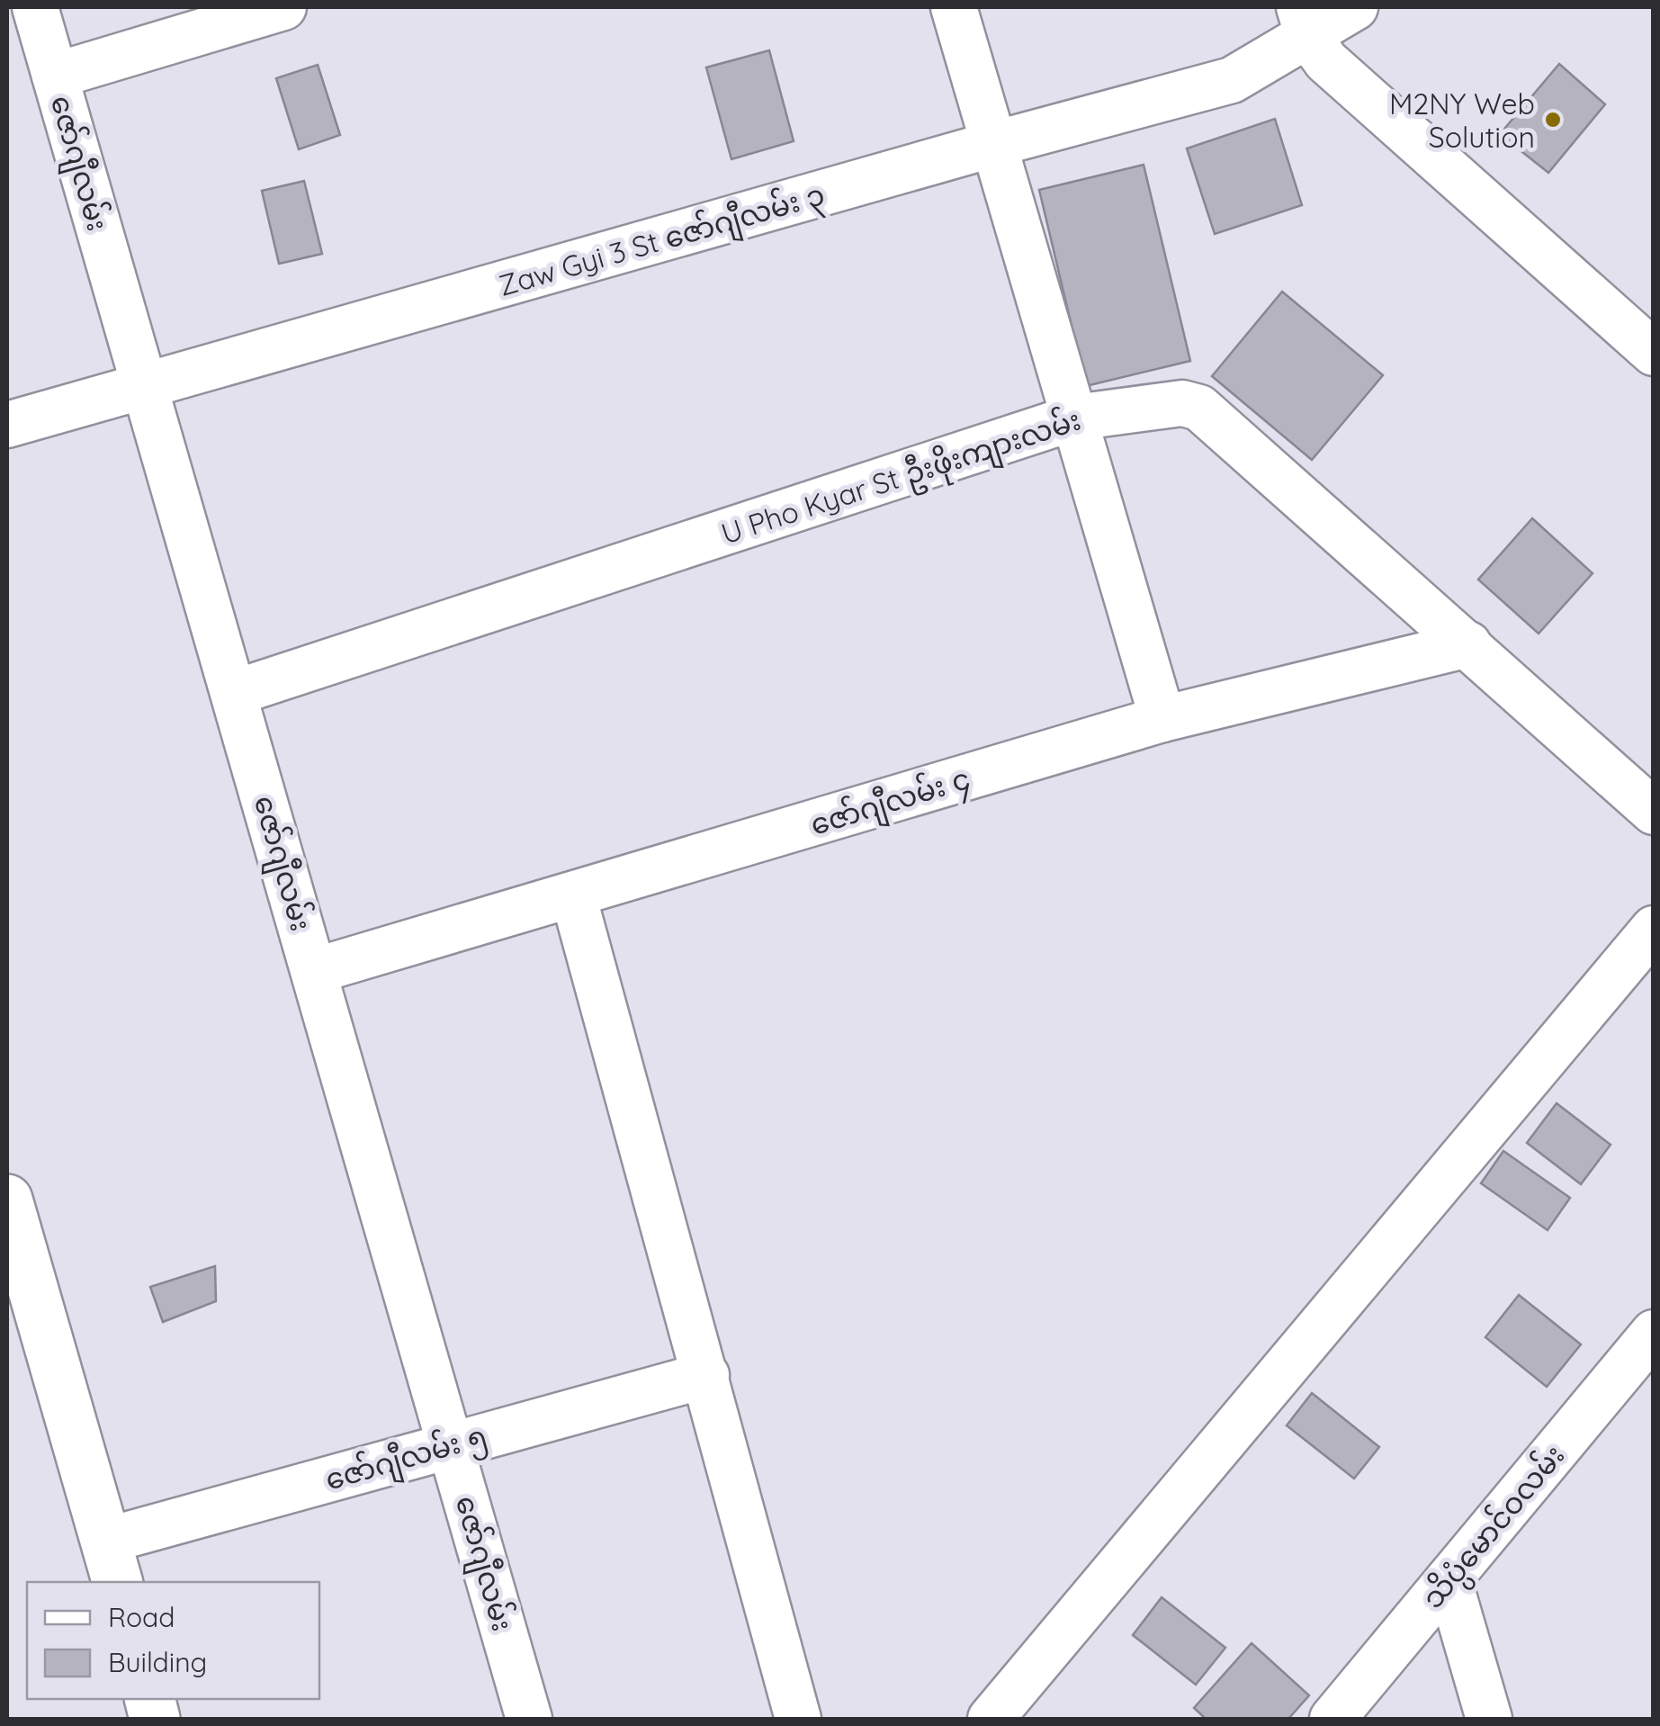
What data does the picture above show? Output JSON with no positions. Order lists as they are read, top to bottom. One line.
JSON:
{"streets":{"street":["ဇော်ဂျီလမ်း","Zaw Gyi 3 St ဇော်ဂျီလမ်း ၃","U Pho Kyar St ဦးဖိုးကျားလမ်း","ဇော်ဂျီလမ်း ၄","ဇော်ဂျီလမ်း ၅","သိပ္ပံမောင်ဝလမ်း"]},"crossings":[["ဇော်ဂျီလမ်း","Zaw Gyi 3 St ဇော်ဂျီလမ်း ၃"],["ဇော်ဂျီလမ်း","U Pho Kyar St ဦးဖိုးကျားလမ်း"],["ဇော်ဂျီလမ်း","ဇော်ဂျီလမ်း ၄"],["ဇော်ဂျီလမ်း","ဇော်ဂျီလမ်း ၅"],["U Pho Kyar St ဦးဖိုးကျားလမ်း","ဇော်ဂျီလမ်း ၄"]],"places":["M2NY Web Solution"],"legend":["Road","Building"]}
